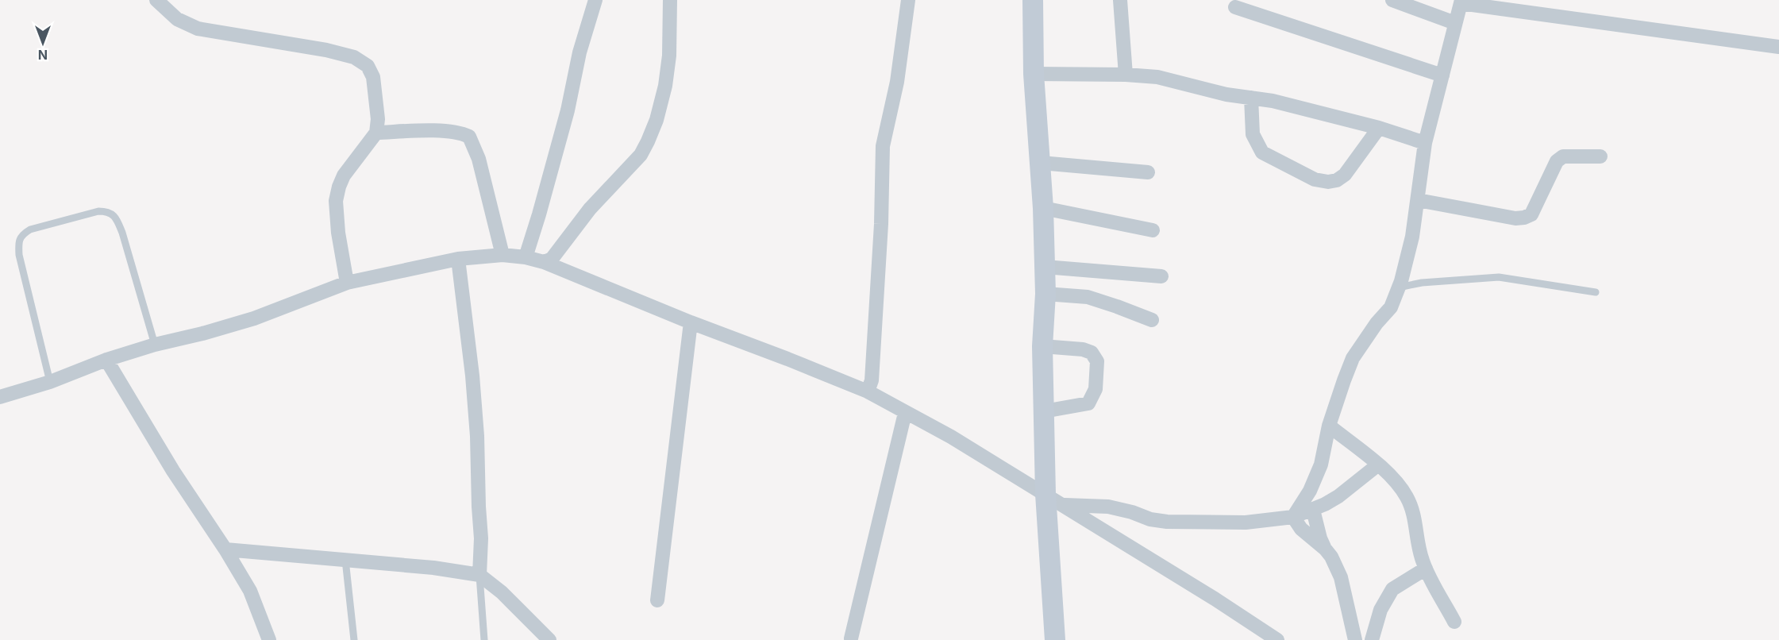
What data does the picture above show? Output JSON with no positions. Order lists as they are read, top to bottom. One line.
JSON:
{"north":"bottom"}
